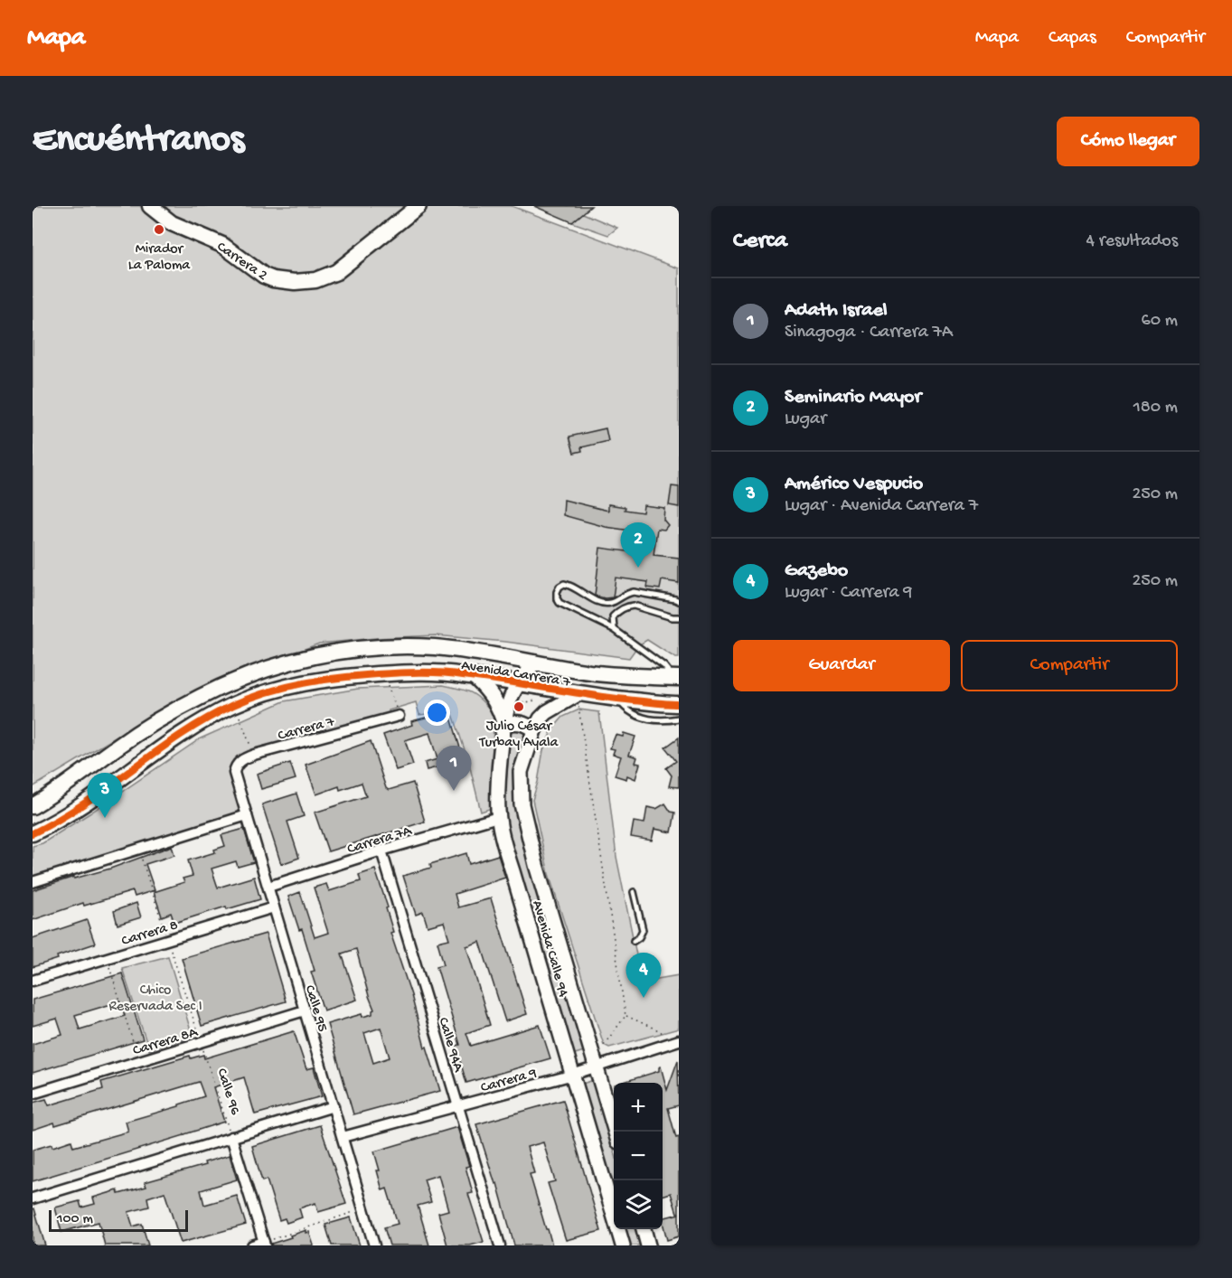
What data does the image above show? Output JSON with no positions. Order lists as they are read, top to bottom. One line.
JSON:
{"streets":{"main road":["Carrera 2","Avenida Carrera 7","Avenida Calle 94"],"street":["Carrera 7","Carrera 7A","Carrera 8","Calle 95","Carrera 8A","Calle 94A","Carrera 9","Calle 96"]},"crossings":[["Avenida Carrera 7","Avenida Calle 94"],["Carrera 7","Calle 95"],["Carrera 7A","Avenida Calle 94"],["Carrera 7A","Calle 95"],["Carrera 7A","Calle 94A"],["Carrera 8","Calle 95"],["Carrera 8","Calle 96"],["Avenida Calle 94","Carrera 9"],["Calle 95","Carrera 8A"],["Calle 95","Carrera 9"],["Carrera 8A","Calle 96"],["Calle 94A","Carrera 9"]],"parks":["Chico Reservada Sec I"],"places":["Mirador La Paloma","Julio César Turbay Ayala"],"scale_bar":"100 m","page":{"header":"Mapa","nav":["Mapa","Capas","Compartir"],"buttons":["Cómo llegar",["Guardar","Compartir"]],"title":"Encuéntranos","heading":["Cerca","4 resultados"],"list":[{"mark":"1","name":"Adath Israel","note":"Sinagoga · Carrera 7A","value":"60 m"},{"mark":"2","name":"Seminario Mayor","note":"Lugar","value":"180 m"},{"mark":"3","name":"Américo Vespucio","note":"Lugar · Avenida Carrera 7","value":"250 m"},{"mark":"4","name":"Gazebo","note":"Lugar · Carrera 9","value":"250 m"}],"pins":["2","1","3","4"],"map_buttons":["+","−"],"scale":"100 m"}}
